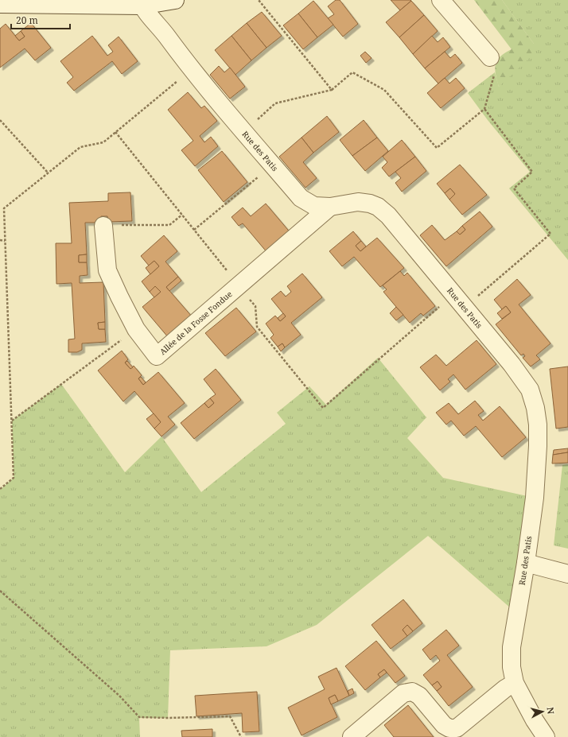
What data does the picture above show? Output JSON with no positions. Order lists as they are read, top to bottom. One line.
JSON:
{"streets":{"street":["Rue des Patis","Allée de la Fosse Fondue"]},"crossings":[["Rue des Patis","Allée de la Fosse Fondue"]],"scale_bar":"20 m","north":"right"}
